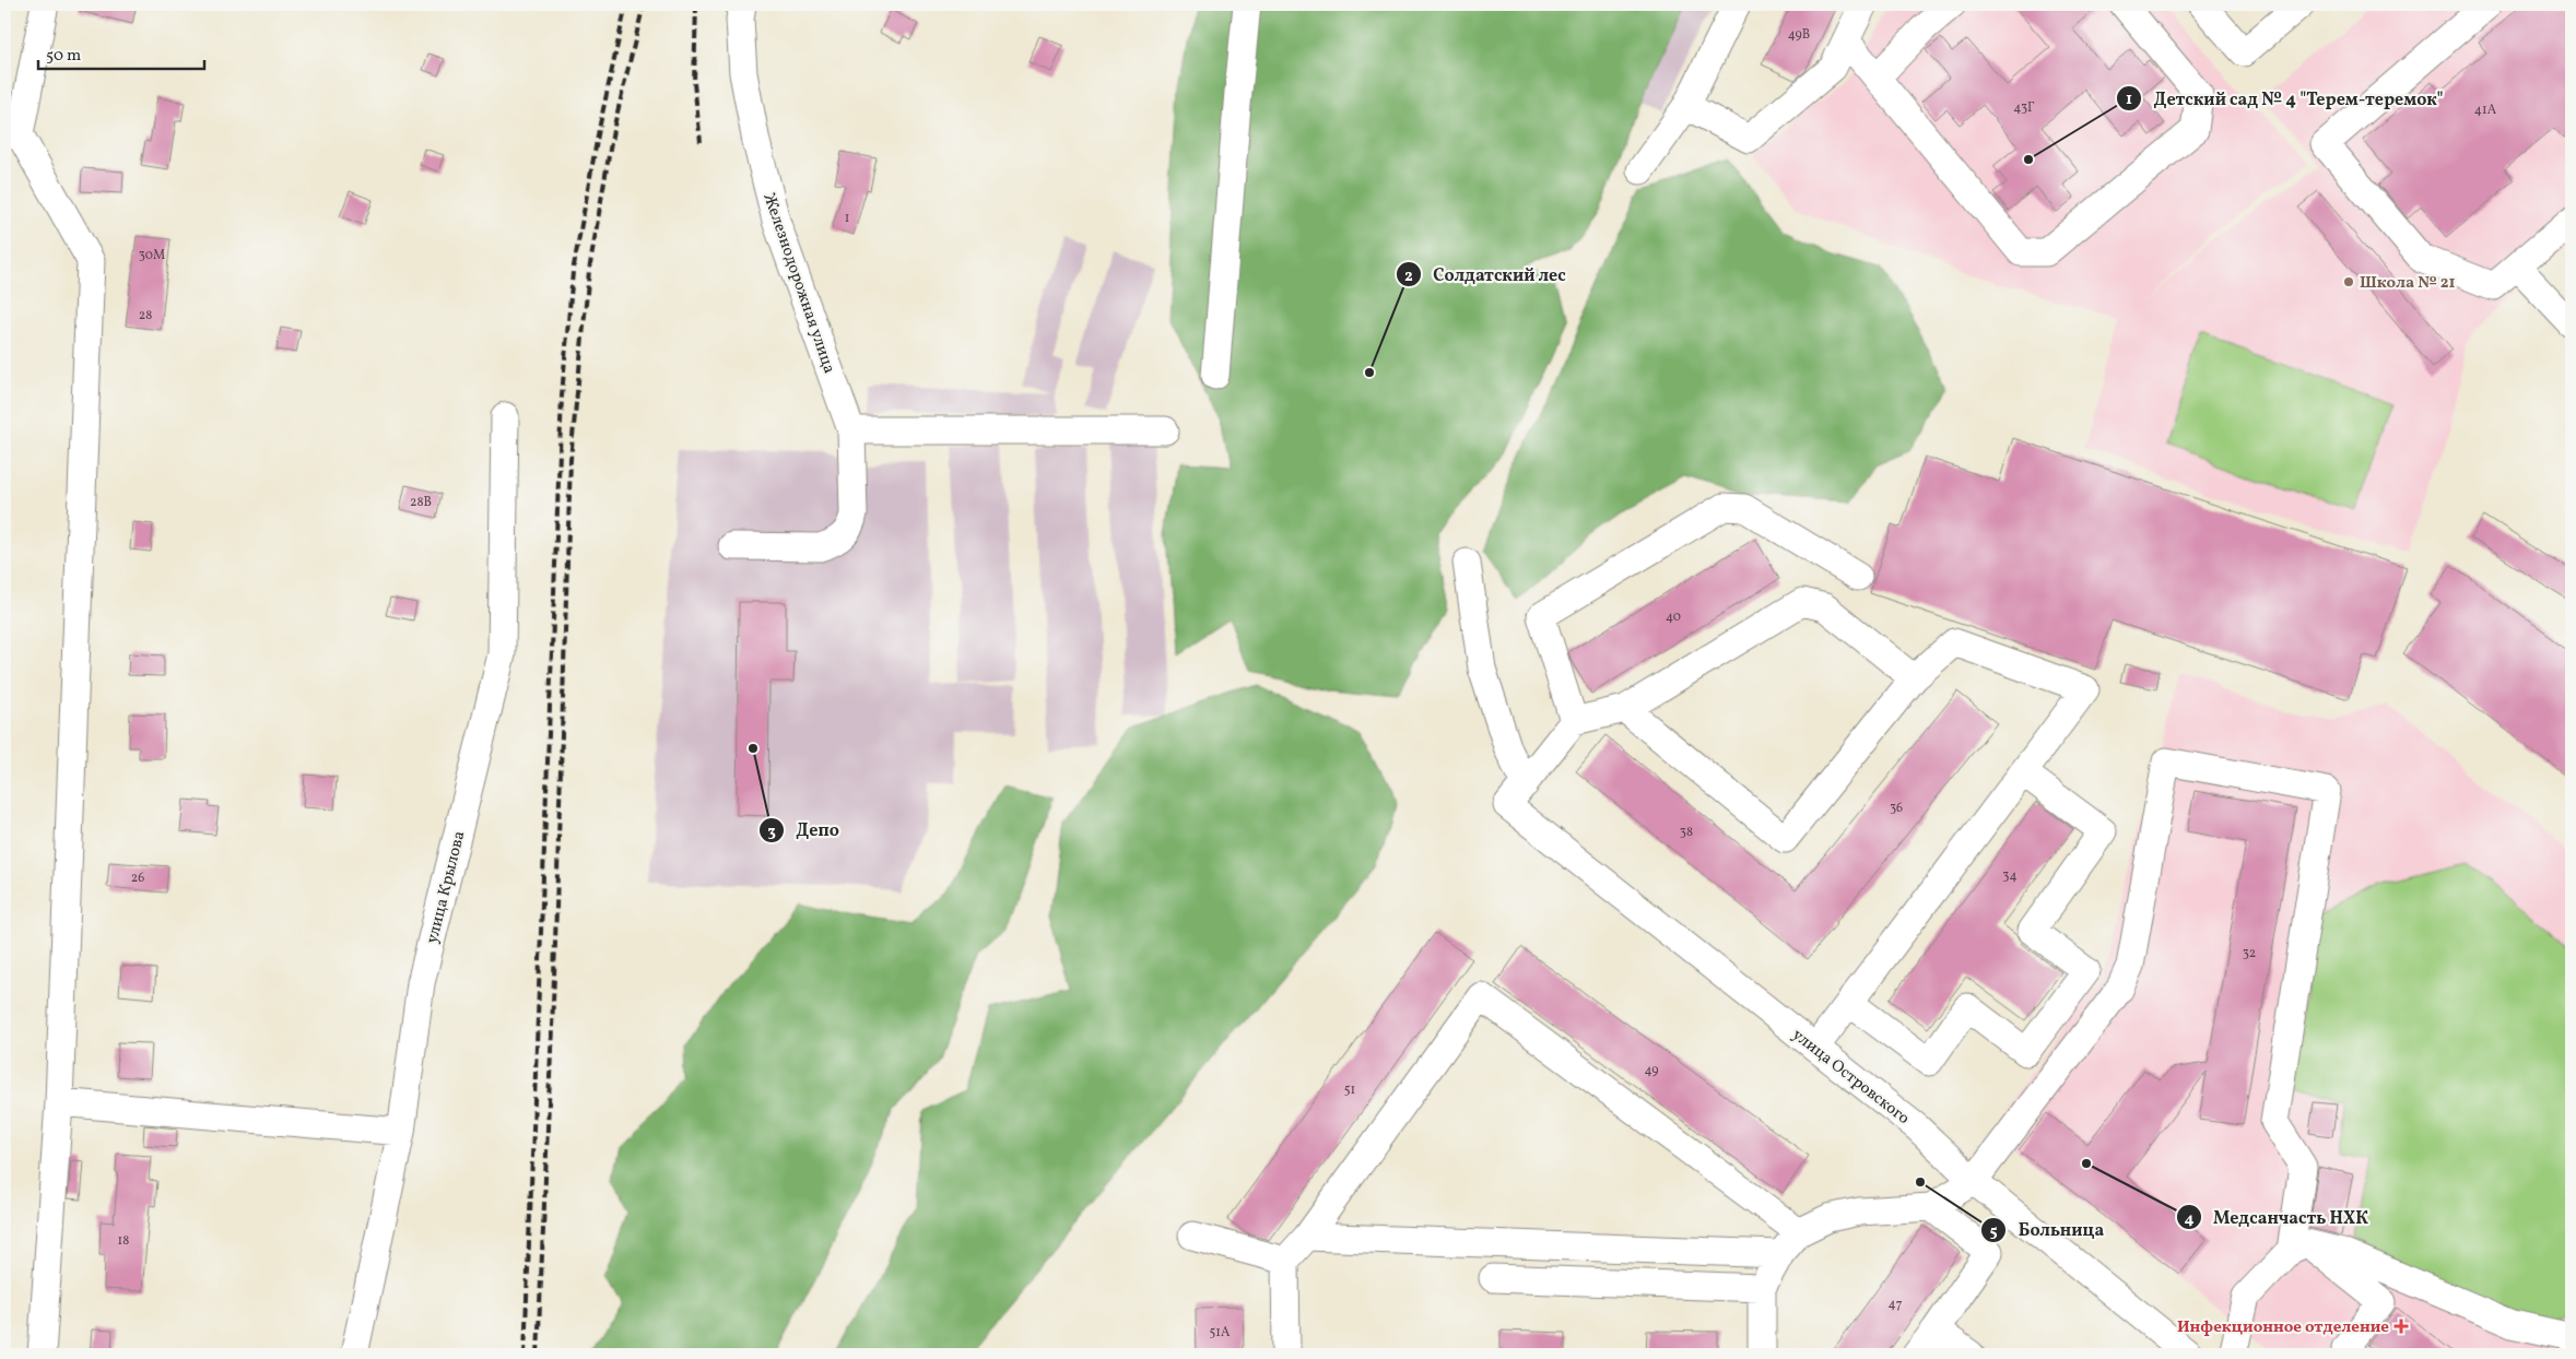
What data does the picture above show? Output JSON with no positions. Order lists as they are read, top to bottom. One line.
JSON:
{"streets":{"street":["Железнодорожная улица","улица Крылова","улица Островского"]},"places":{"other":["Детский сад № 4 \"Терем-теремок\"","Школа № 21","Солдатский лес","Депо","Медсанчасть НХК","Больница"],"health":["Инфекционное отделение"]},"house_numbers":["49В","43Г","41А","1","30М","28","28В","40","36","38","34","26","32","49","51","18","47","51А"],"scale_bar":"50 m"}
